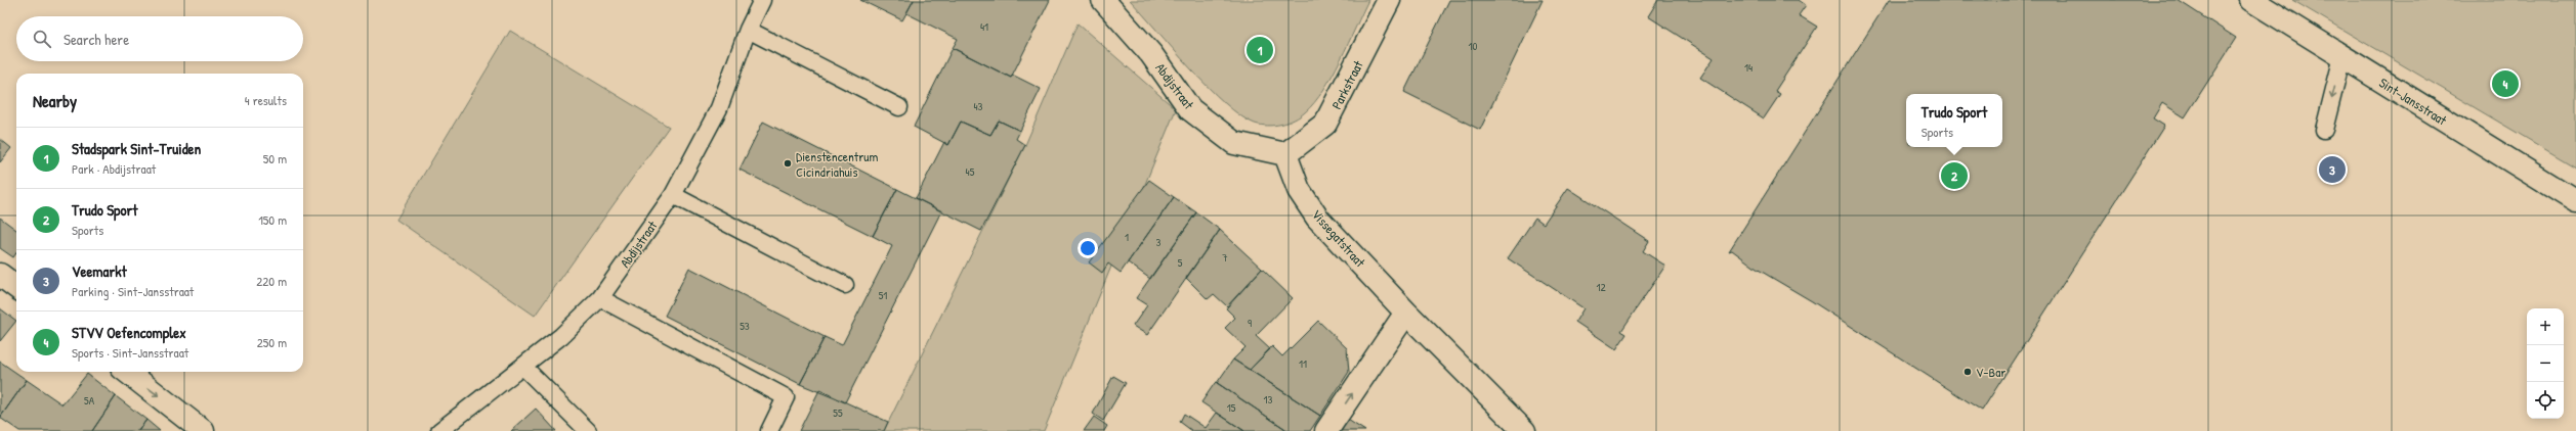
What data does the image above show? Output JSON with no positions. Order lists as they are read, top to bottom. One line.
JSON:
{"streets":{"street":["Parkstraat","Abdijstraat","Sint-Jansstraat","Vissegatstraat"]},"crossings":[["Parkstraat","Abdijstraat"],["Parkstraat","Vissegatstraat"],["Abdijstraat","Vissegatstraat"]],"places":["Dienstencentrum Cicindriahuis","V-Bar"],"house_numbers":["41","10","14","43","45","1","3","7","5","12","51","9","53","11","13","5A","15","55"],"page":{"search":"Search here","pins":["1","4","3","2"],"heading":["Nearby","4 results"],"popup":["Trudo Sport","Sports"],"list":[{"mark":"1","name":"Stadspark Sint-Truiden","note":"Park · Abdijstraat","value":"50 m"},{"mark":"2","name":"Trudo Sport","note":"Sports","value":"150 m"},{"mark":"3","name":"Veemarkt","note":"Parking · Sint-Jansstraat","value":"220 m"},{"mark":"4","name":"STVV Oefencomplex","note":"Sports · Sint-Jansstraat","value":"250 m"}],"map_buttons":["+","−"]}}
